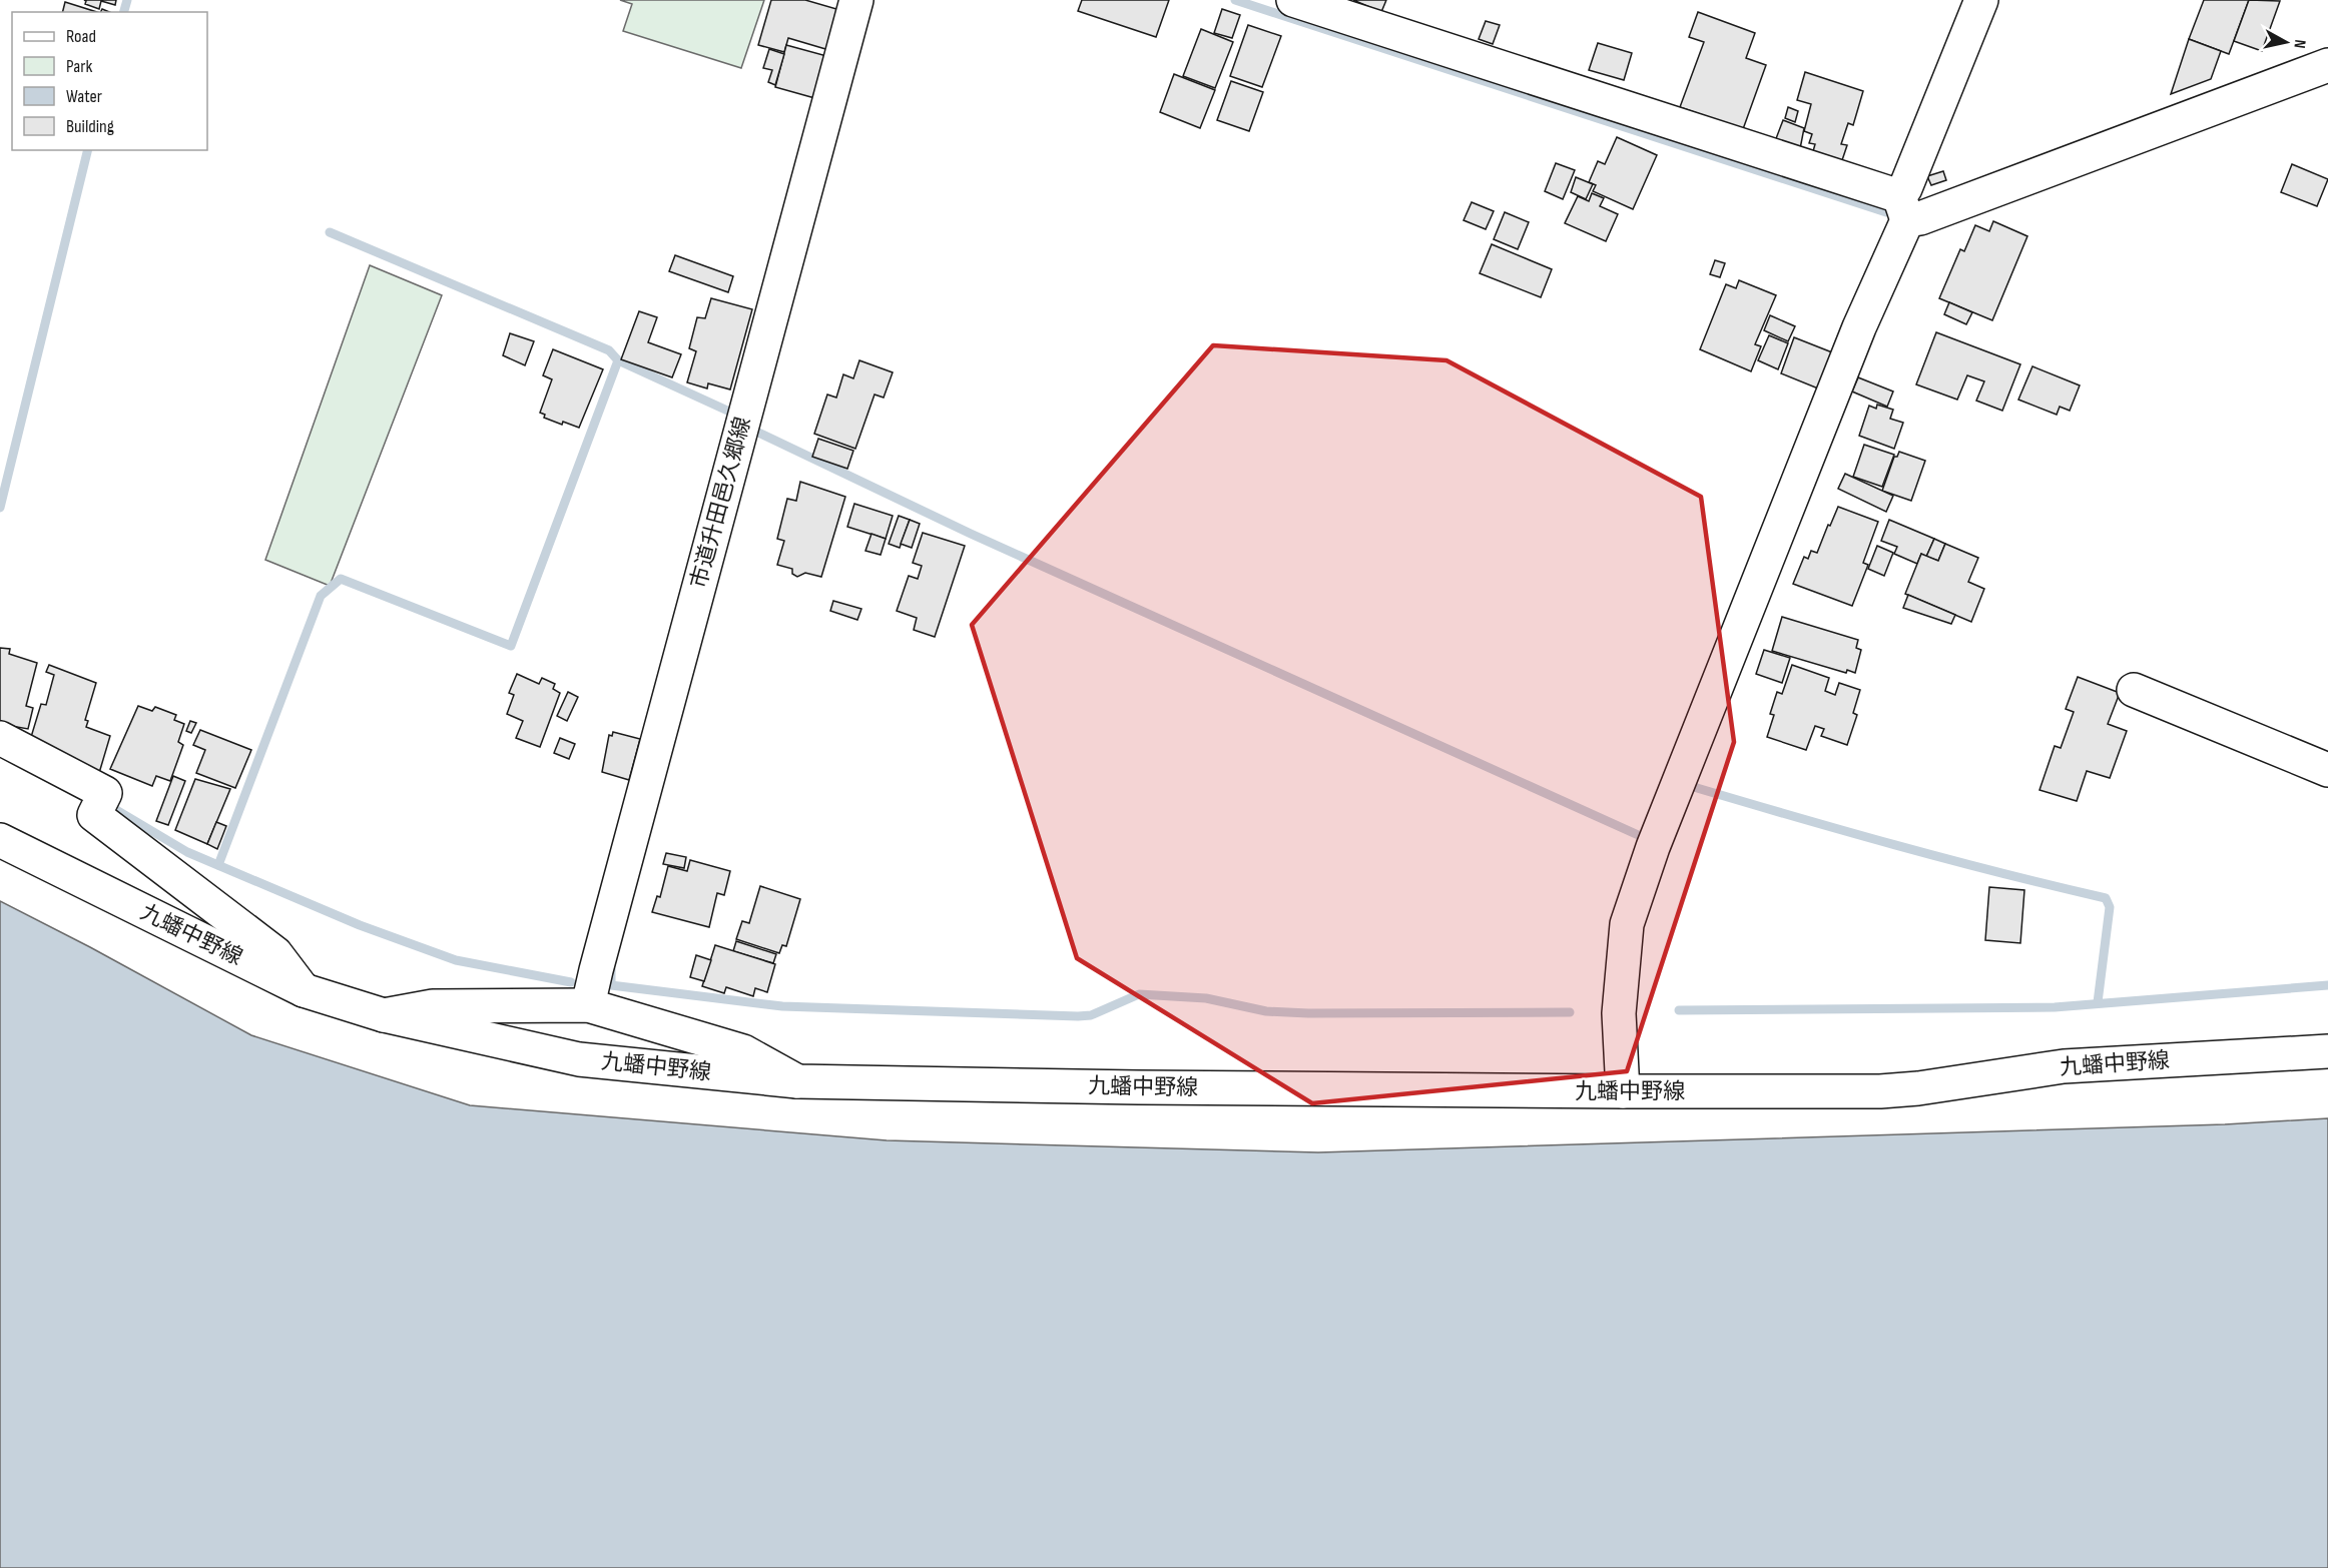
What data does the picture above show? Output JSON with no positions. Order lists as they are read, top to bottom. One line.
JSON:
{"streets":{"street":["市道升田邑久郷線","九蟠中野線"]},"legend":["Road","Park","Water","Building"],"north":"right"}
